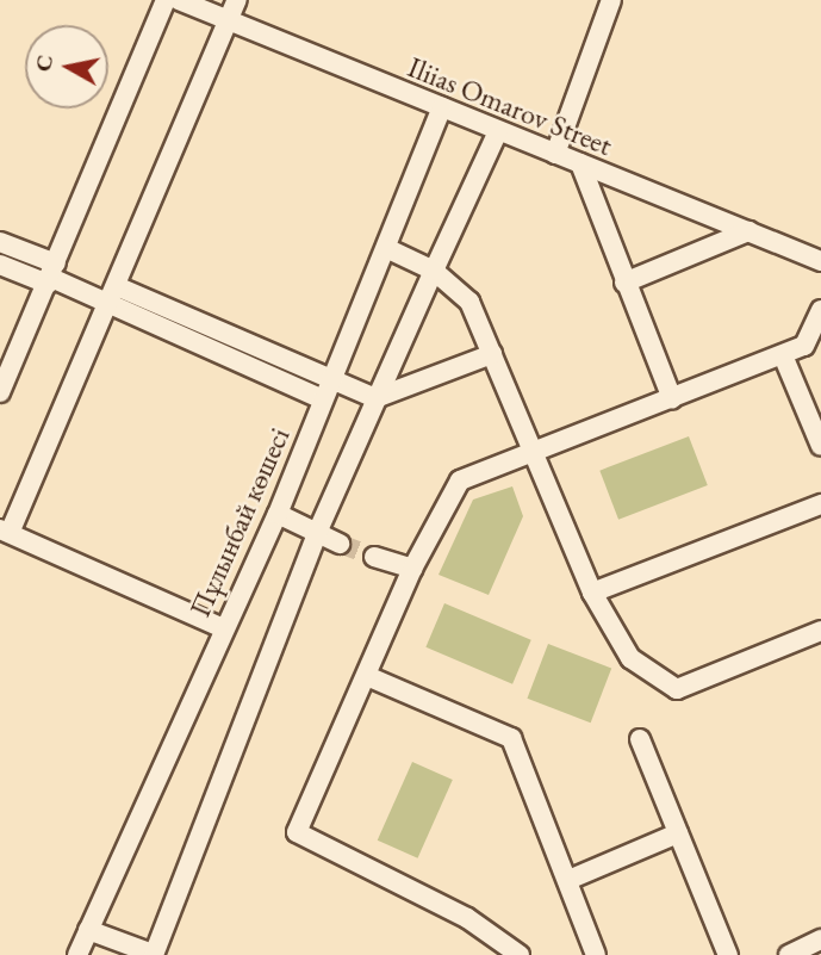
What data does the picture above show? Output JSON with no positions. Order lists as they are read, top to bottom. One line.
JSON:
{"streets":{"street":["Iliias Omarov Street","Пұлынбай көшесі"]},"crossings":[["Iliias Omarov Street","Пұлынбай көшесі"]],"north":"left"}
